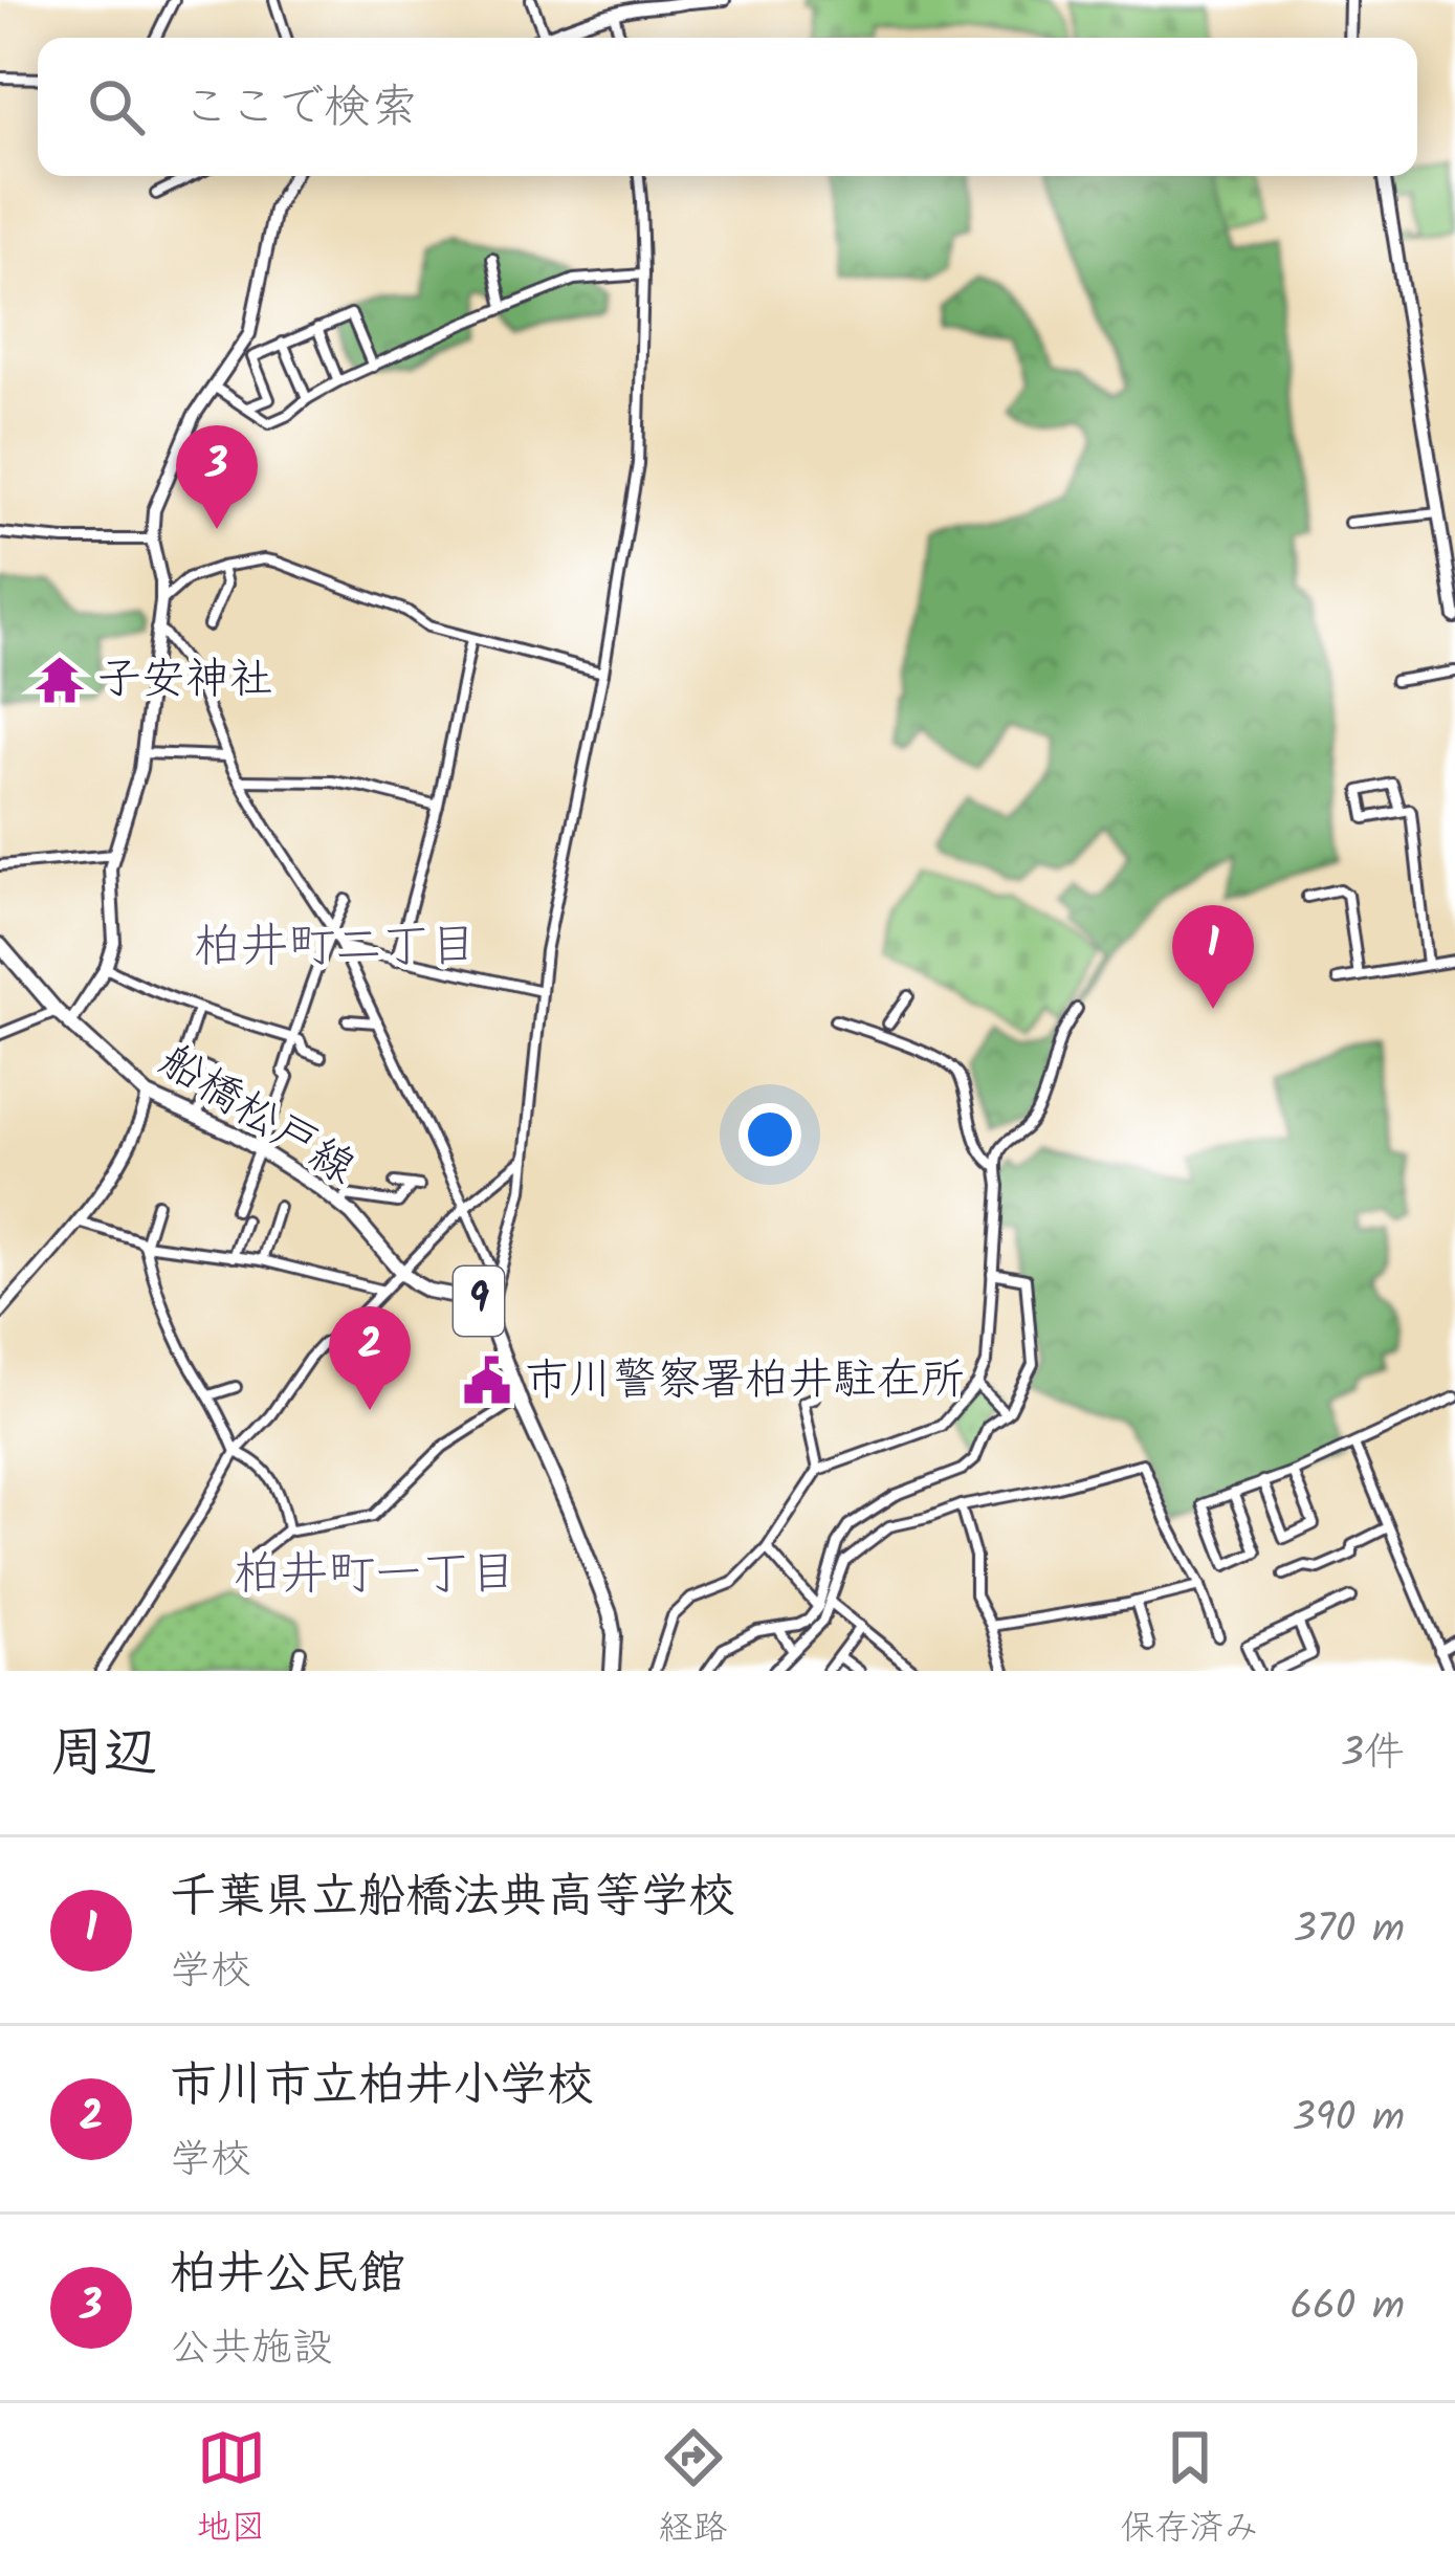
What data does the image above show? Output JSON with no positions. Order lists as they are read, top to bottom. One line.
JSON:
{"streets":{"main road":["船橋松戸線","9"]},"crossings":[["船橋松戸線","9"]],"districts":["柏井町二丁目","柏井町一丁目"],"places":{"temple":["子安神社"],"public building":["市川警察署柏井駐在所"]},"page":{"search":"ここで検索","pins":["3","1","2"],"heading":["周辺","3件"],"list":[{"mark":"1","name":"千葉県立船橋法典高等学校","note":"学校","value":"370 m"},{"mark":"2","name":"市川市立柏井小学校","note":"学校","value":"390 m"},{"mark":"3","name":"柏井公民館","note":"公共施設","value":"660 m"}],"nav":["地図","経路","保存済み"]}}
